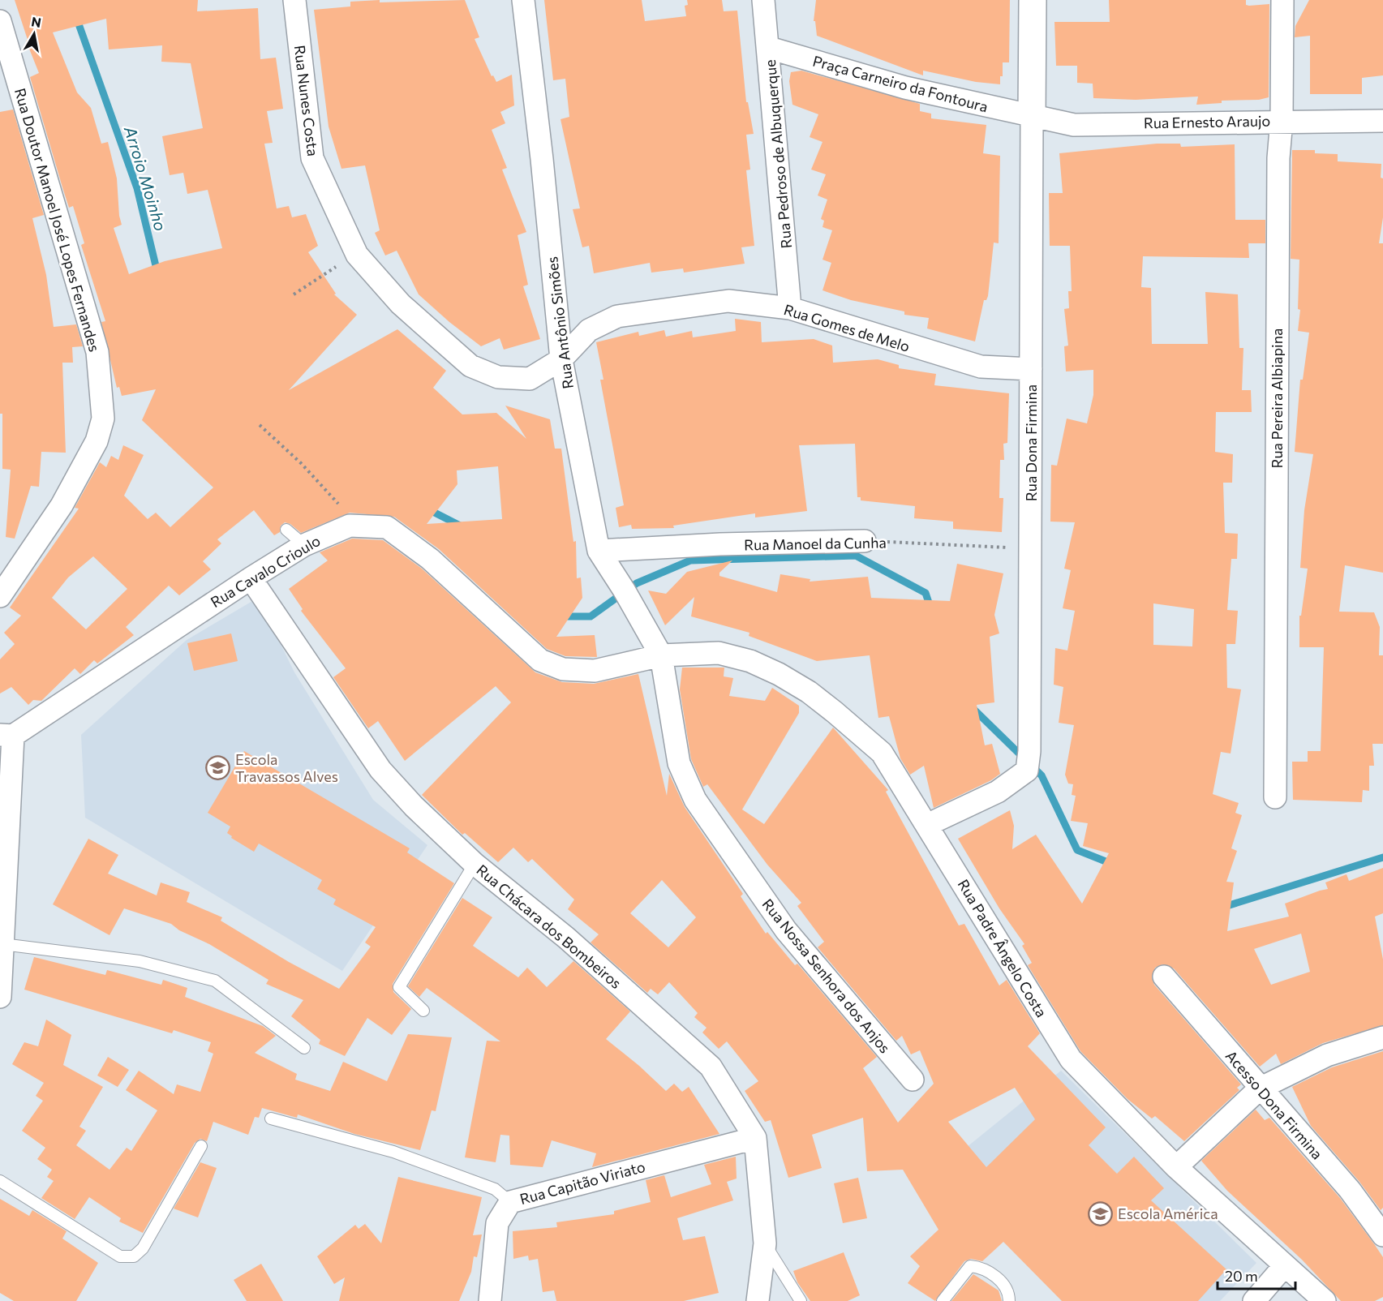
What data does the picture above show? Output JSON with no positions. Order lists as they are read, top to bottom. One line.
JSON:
{"streets":{"street":["Praça Carneiro da Fontoura","Rua Nunes Costa","Rua Ernesto Araujo","Rua Pedroso de Albuquerque","Rua Doutor Manoel José Lopes Fernandes","Rua Antônio Simões","Rua Gomes de Melo","Rua Pereira Albiapina","Rua Dona Firmina","Rua Manoel da Cunha","Rua Cavalo Crioulo","Rua Chácara dos Bombeiros","Rua Padre Ângelo Costa","Rua Nossa Senhora dos Anjos","Acesso Dona Firmina","Rua Capitão Viriato"]},"crossings":[["Praça Carneiro da Fontoura","Rua Ernesto Araujo"],["Praça Carneiro da Fontoura","Rua Pedroso de Albuquerque"],["Praça Carneiro da Fontoura","Rua Dona Firmina"],["Rua Nunes Costa","Rua Antônio Simões"],["Rua Nunes Costa","Rua Gomes de Melo"],["Rua Ernesto Araujo","Rua Pereira Albiapina"],["Rua Ernesto Araujo","Rua Dona Firmina"],["Rua Pedroso de Albuquerque","Rua Gomes de Melo"],["Rua Antônio Simões","Rua Gomes de Melo"],["Rua Antônio Simões","Rua Manoel da Cunha"],["Rua Antônio Simões","Rua Cavalo Crioulo"],["Rua Antônio Simões","Rua Padre Ângelo Costa"],["Rua Antônio Simões","Rua Nossa Senhora dos Anjos"],["Rua Gomes de Melo","Rua Dona Firmina"],["Rua Dona Firmina","Rua Manoel da Cunha"],["Rua Dona Firmina","Rua Padre Ângelo Costa"],["Rua Cavalo Crioulo","Rua Chácara dos Bombeiros"],["Rua Cavalo Crioulo","Rua Padre Ângelo Costa"],["Rua Cavalo Crioulo","Rua Nossa Senhora dos Anjos"],["Rua Chácara dos Bombeiros","Rua Capitão Viriato"],["Rua Padre Ângelo Costa","Rua Nossa Senhora dos Anjos"]],"water":["Arroio Moinho"],"places":{"school or university":["Escola Travassos Alves","Escola América"]},"scale_bar":"20 m","north":"top"}
